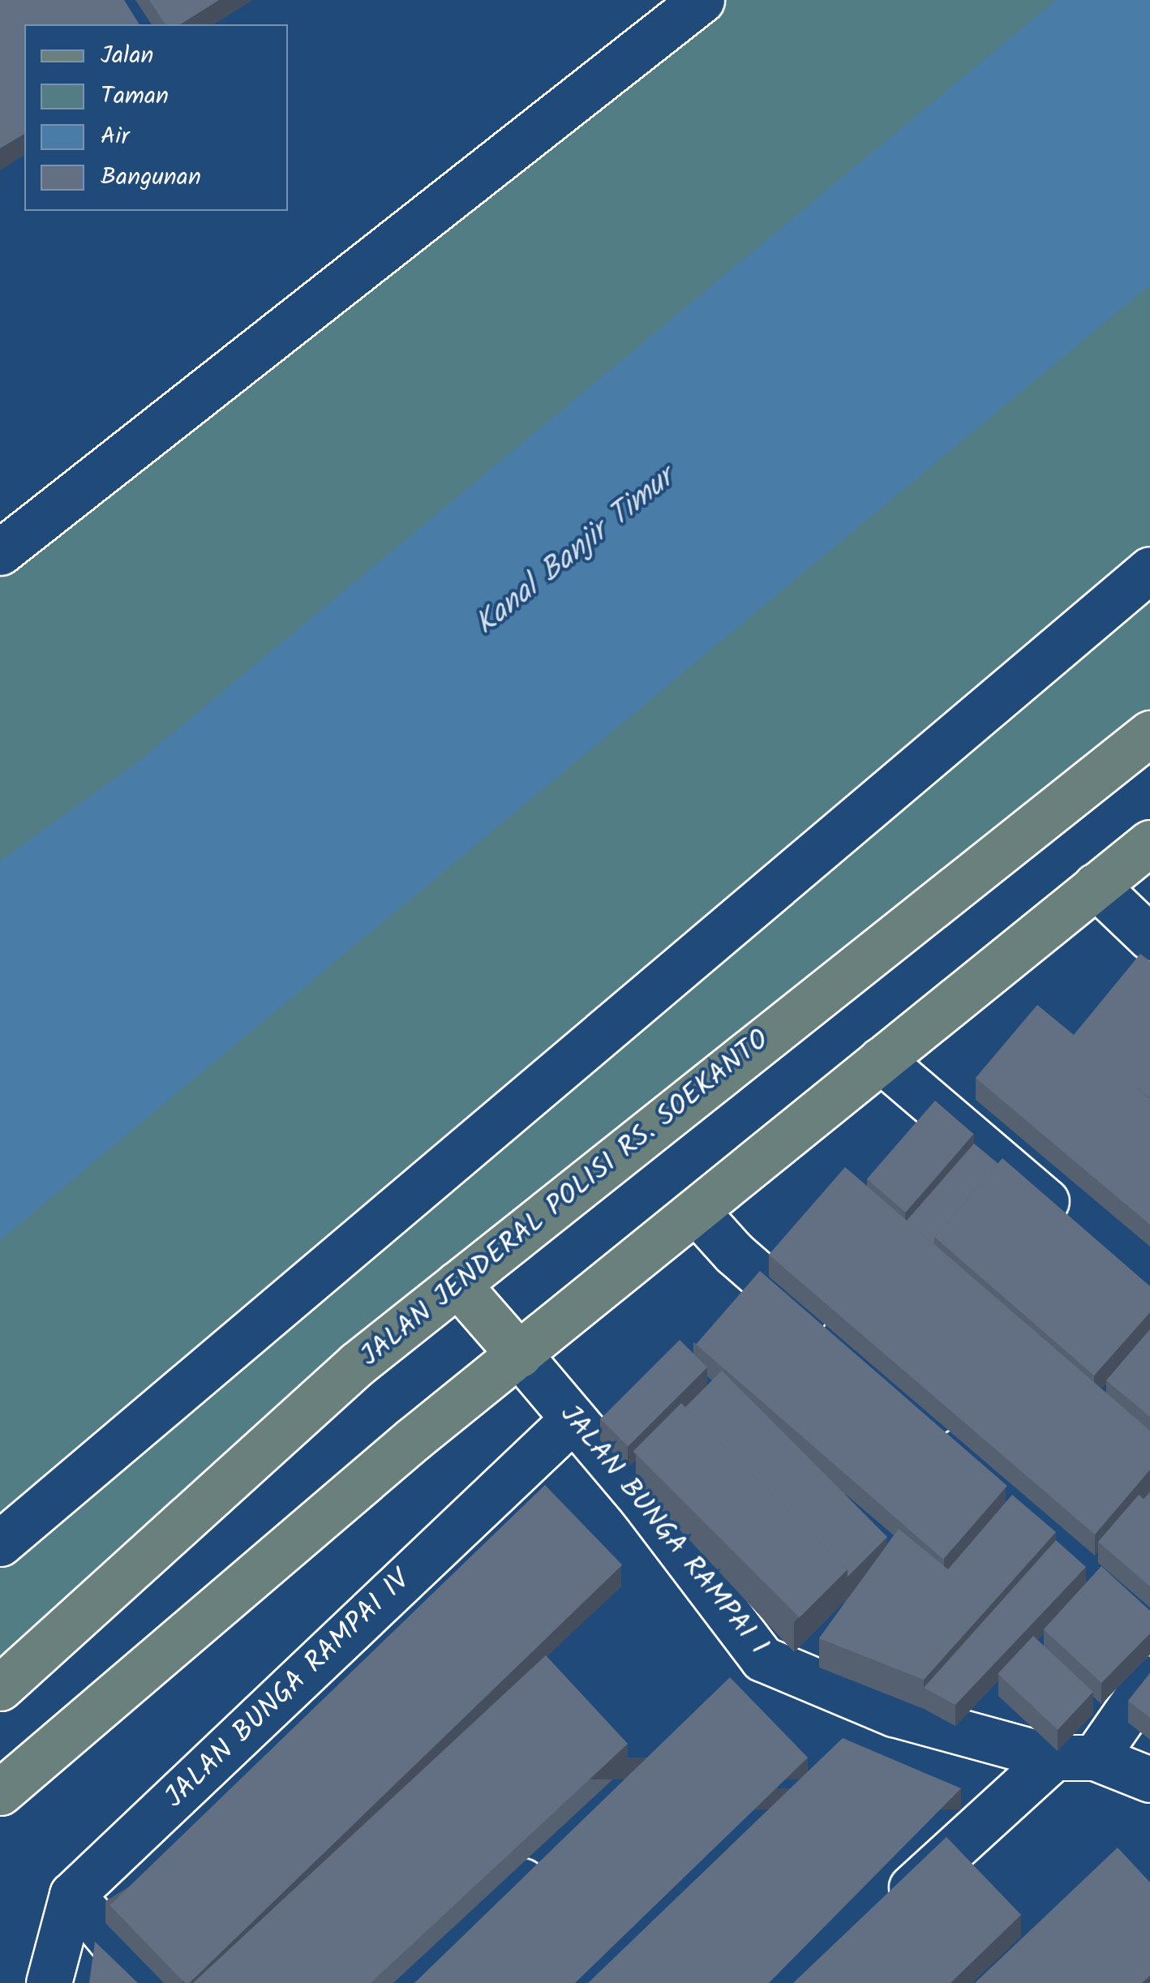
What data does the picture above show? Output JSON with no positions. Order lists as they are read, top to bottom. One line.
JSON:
{"streets":{"main road":["JALAN JENDERAL POLISI RS. SOEKANTO"],"street":["JALAN BUNGA RAMPAI I","JALAN BUNGA RAMPAI IV"]},"crossings":[["JALAN BUNGA RAMPAI I","JALAN BUNGA RAMPAI IV"]],"water":["Kanal Banjir Timur"],"legend":["Jalan","Taman","Air","Bangunan"]}
